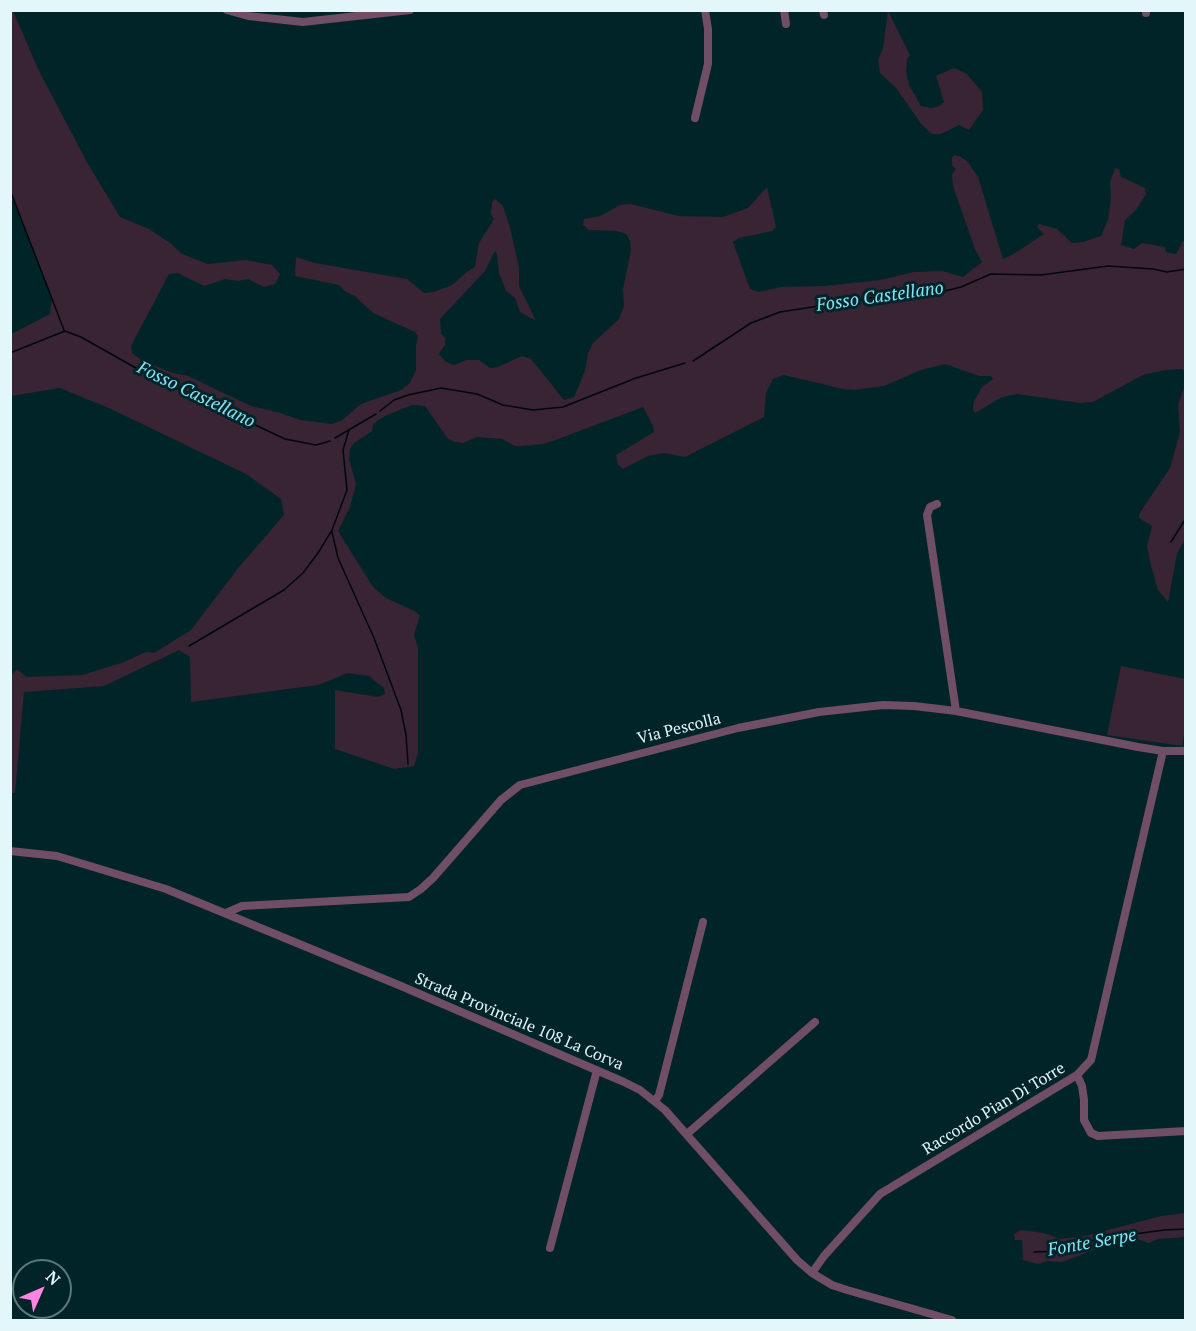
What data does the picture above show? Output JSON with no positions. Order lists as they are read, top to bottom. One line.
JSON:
{"streets":{"street":["Via Pescolla","Strada Provinciale 108 La Corva","Raccordo Pian Di Torre"]},"crossings":[["Via Pescolla","Strada Provinciale 108 La Corva"],["Via Pescolla","Raccordo Pian Di Torre"],["Strada Provinciale 108 La Corva","Raccordo Pian Di Torre"]],"water":["Fosso Castellano","Fonte Serpe"],"north":"top right"}
